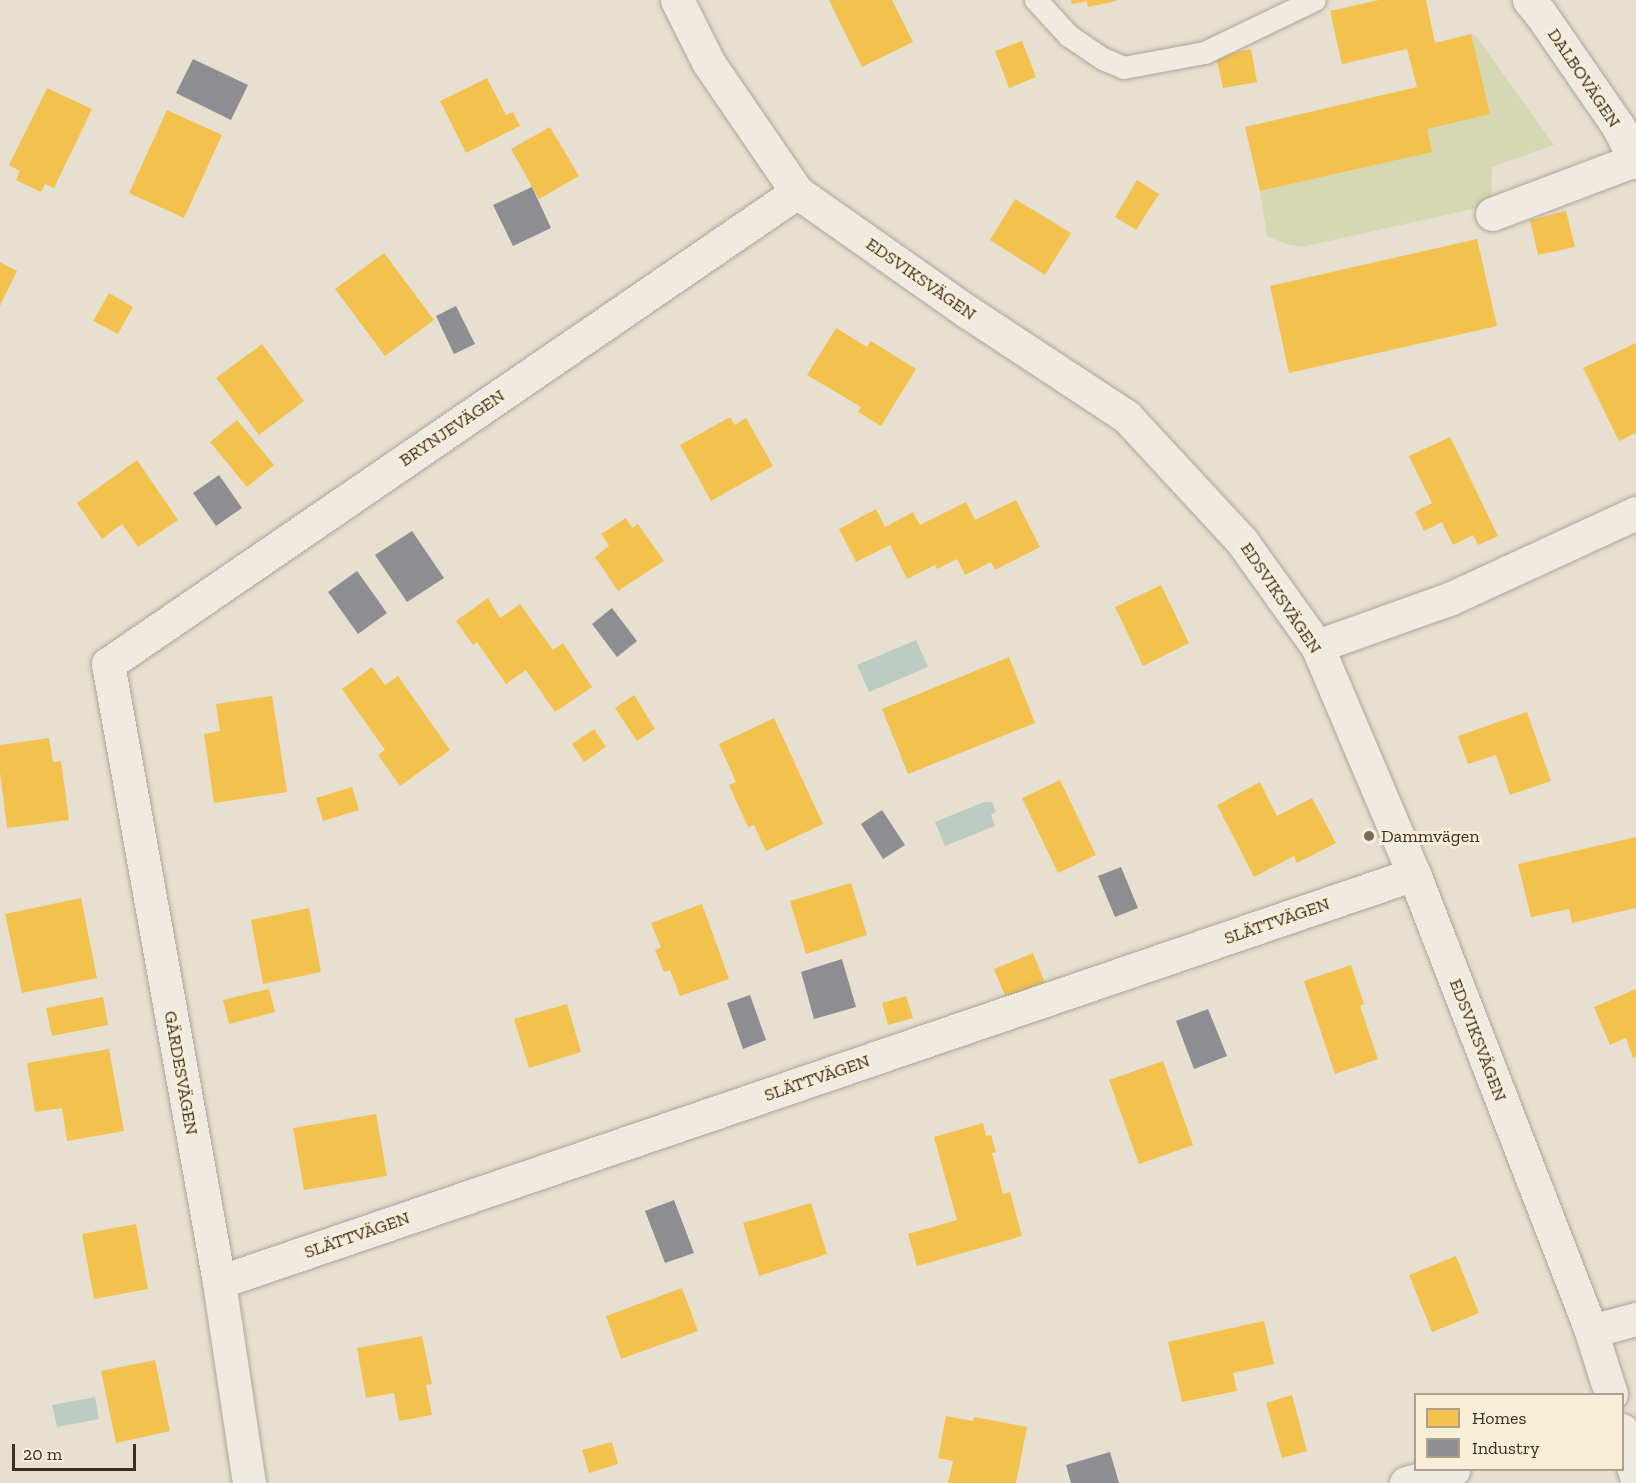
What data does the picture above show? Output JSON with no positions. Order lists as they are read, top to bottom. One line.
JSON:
{"streets":{"street":["DALBOVÄGEN","EDSVIKSVÄGEN","BRYNJEVÄGEN","SLÄTTVÄGEN","GÄRDESVÄGEN"]},"crossings":[["EDSVIKSVÄGEN","BRYNJEVÄGEN"],["EDSVIKSVÄGEN","SLÄTTVÄGEN"],["BRYNJEVÄGEN","GÄRDESVÄGEN"],["SLÄTTVÄGEN","GÄRDESVÄGEN"]],"places":["Dammvägen"],"legend":["Homes","Industry"],"scale_bar":"20 m"}
